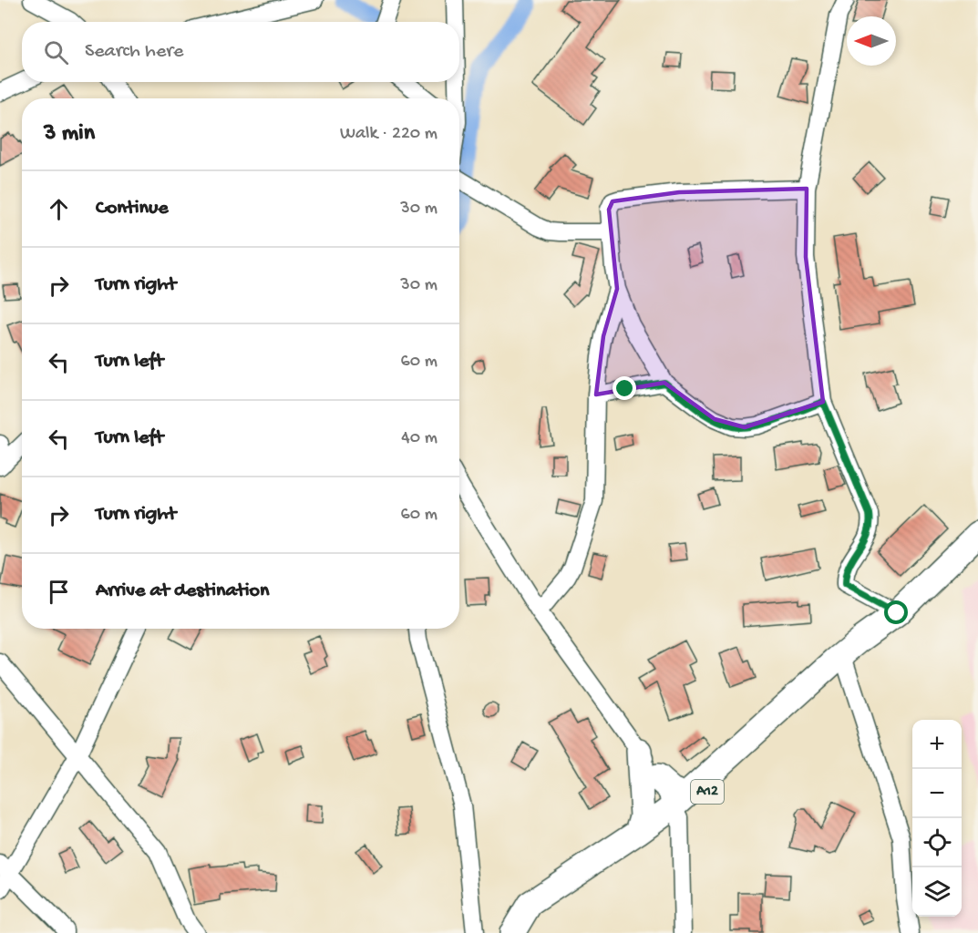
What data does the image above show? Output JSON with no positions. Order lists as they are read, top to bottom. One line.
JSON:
{"streets":{"main road":["A12"]},"north":"left","page":{"search":"Search here","heading":["3 min","Walk · 220 m"],"list":[["Continue","30 m"],["Turn right","30 m"],["Turn left","60 m"],["Turn left","40 m"],["Turn right","60 m"],"Arrive at destination"],"map_buttons":["+","−"]}}
